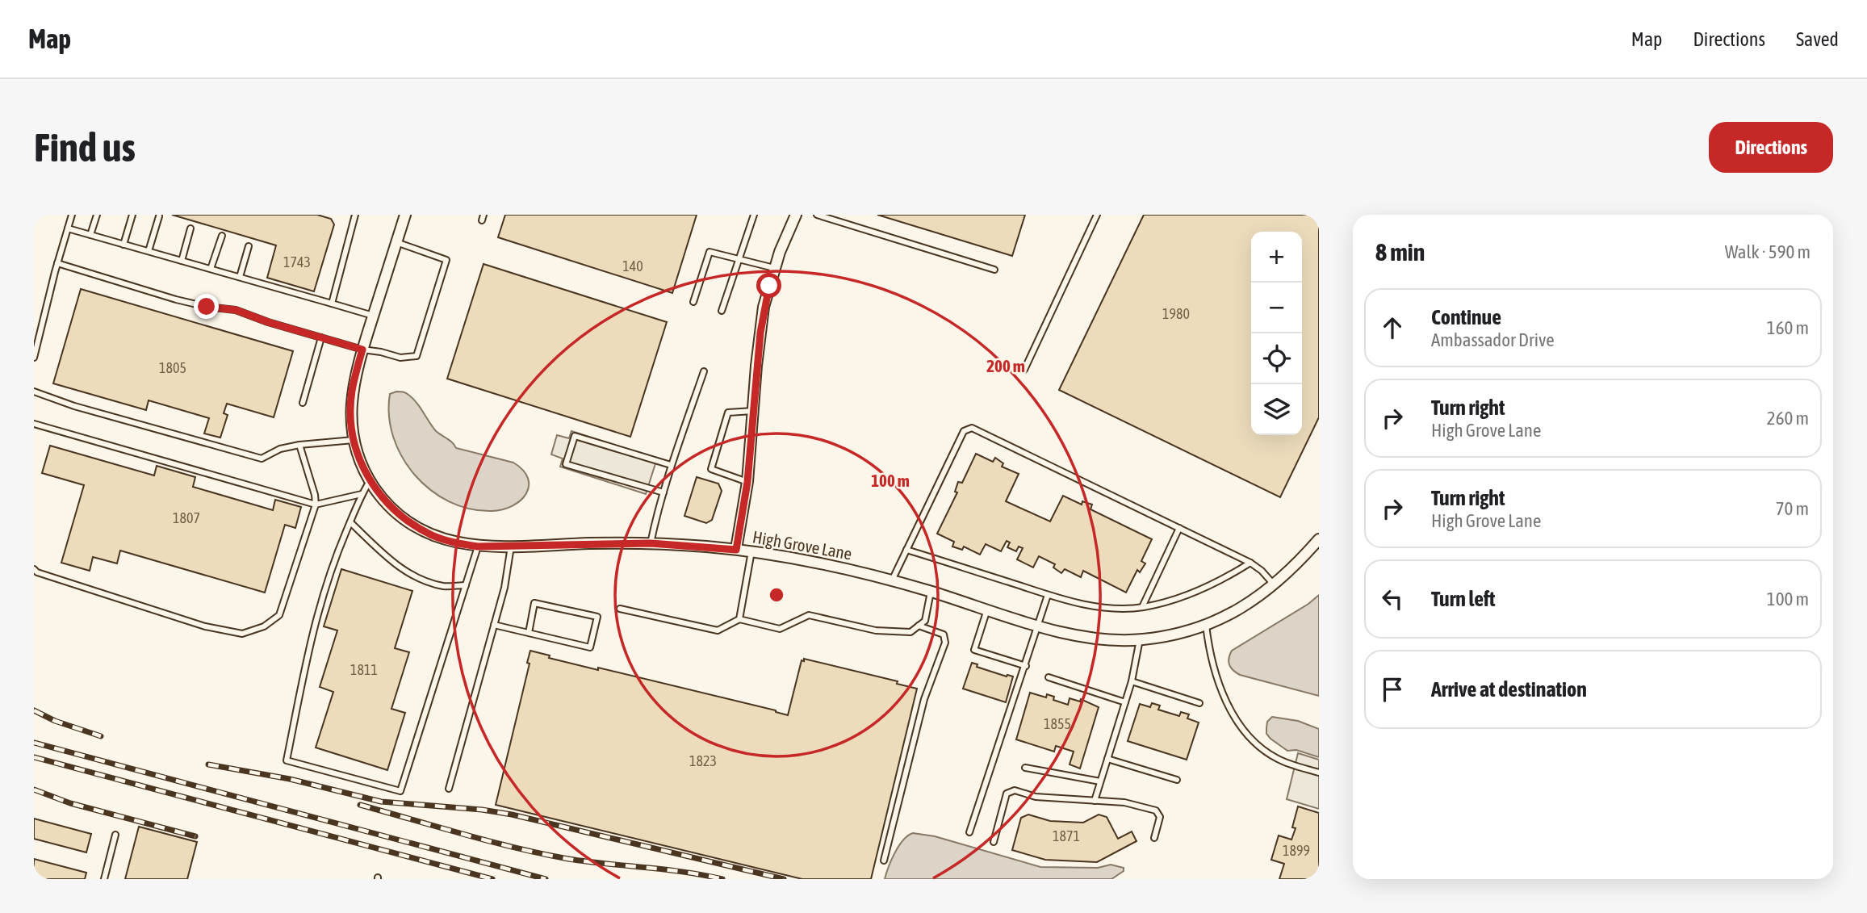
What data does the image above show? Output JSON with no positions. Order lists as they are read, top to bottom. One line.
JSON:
{"streets":{"street":["High Grove Lane"]},"house_numbers":["1743","140","1980","1805","1807","1811","1855","1823","1871","1899"],"page":{"header":"Map","nav":["Map","Directions","Saved"],"buttons":"Directions","title":"Find us","heading":["8 min","Walk · 590 m"],"map_buttons":["+","−"],"list":[["Continue","Ambassador Drive","160 m"],["Turn right","High Grove Lane","260 m"],["Turn right","High Grove Lane","70 m"],["Turn left","100 m"],"Arrive at destination"]},"rings":["200 m","100 m"]}
